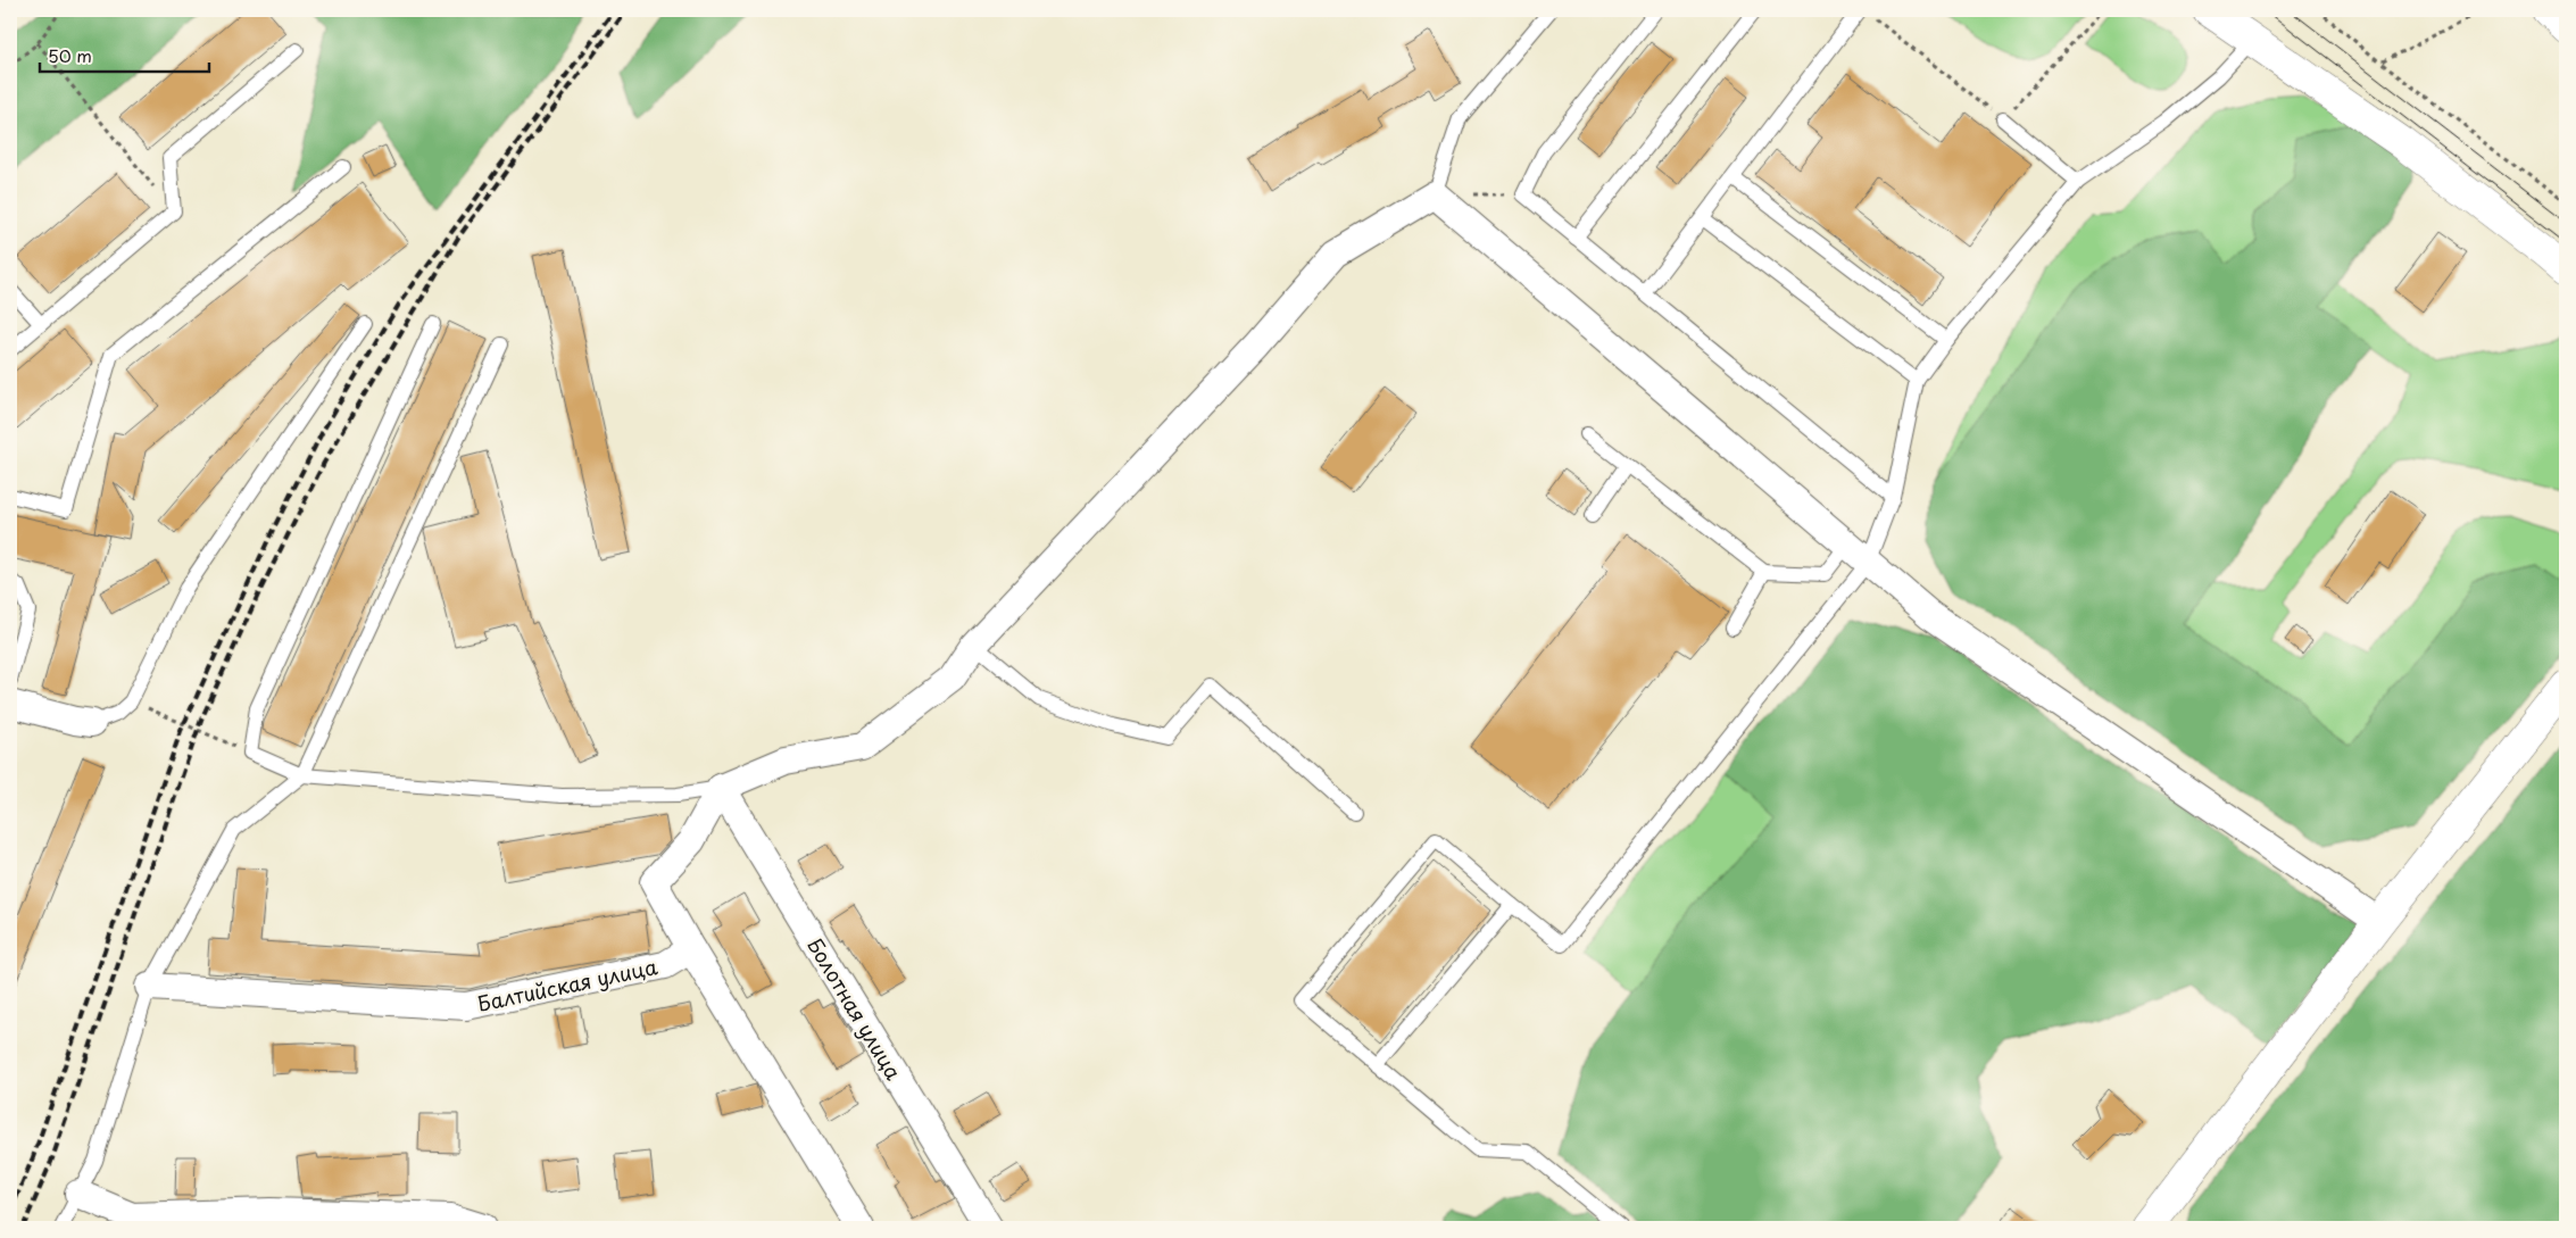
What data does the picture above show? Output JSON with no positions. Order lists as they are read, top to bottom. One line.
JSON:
{"streets":{"street":["Балтийская улица","Болотная улица"]},"scale_bar":"50 m"}
